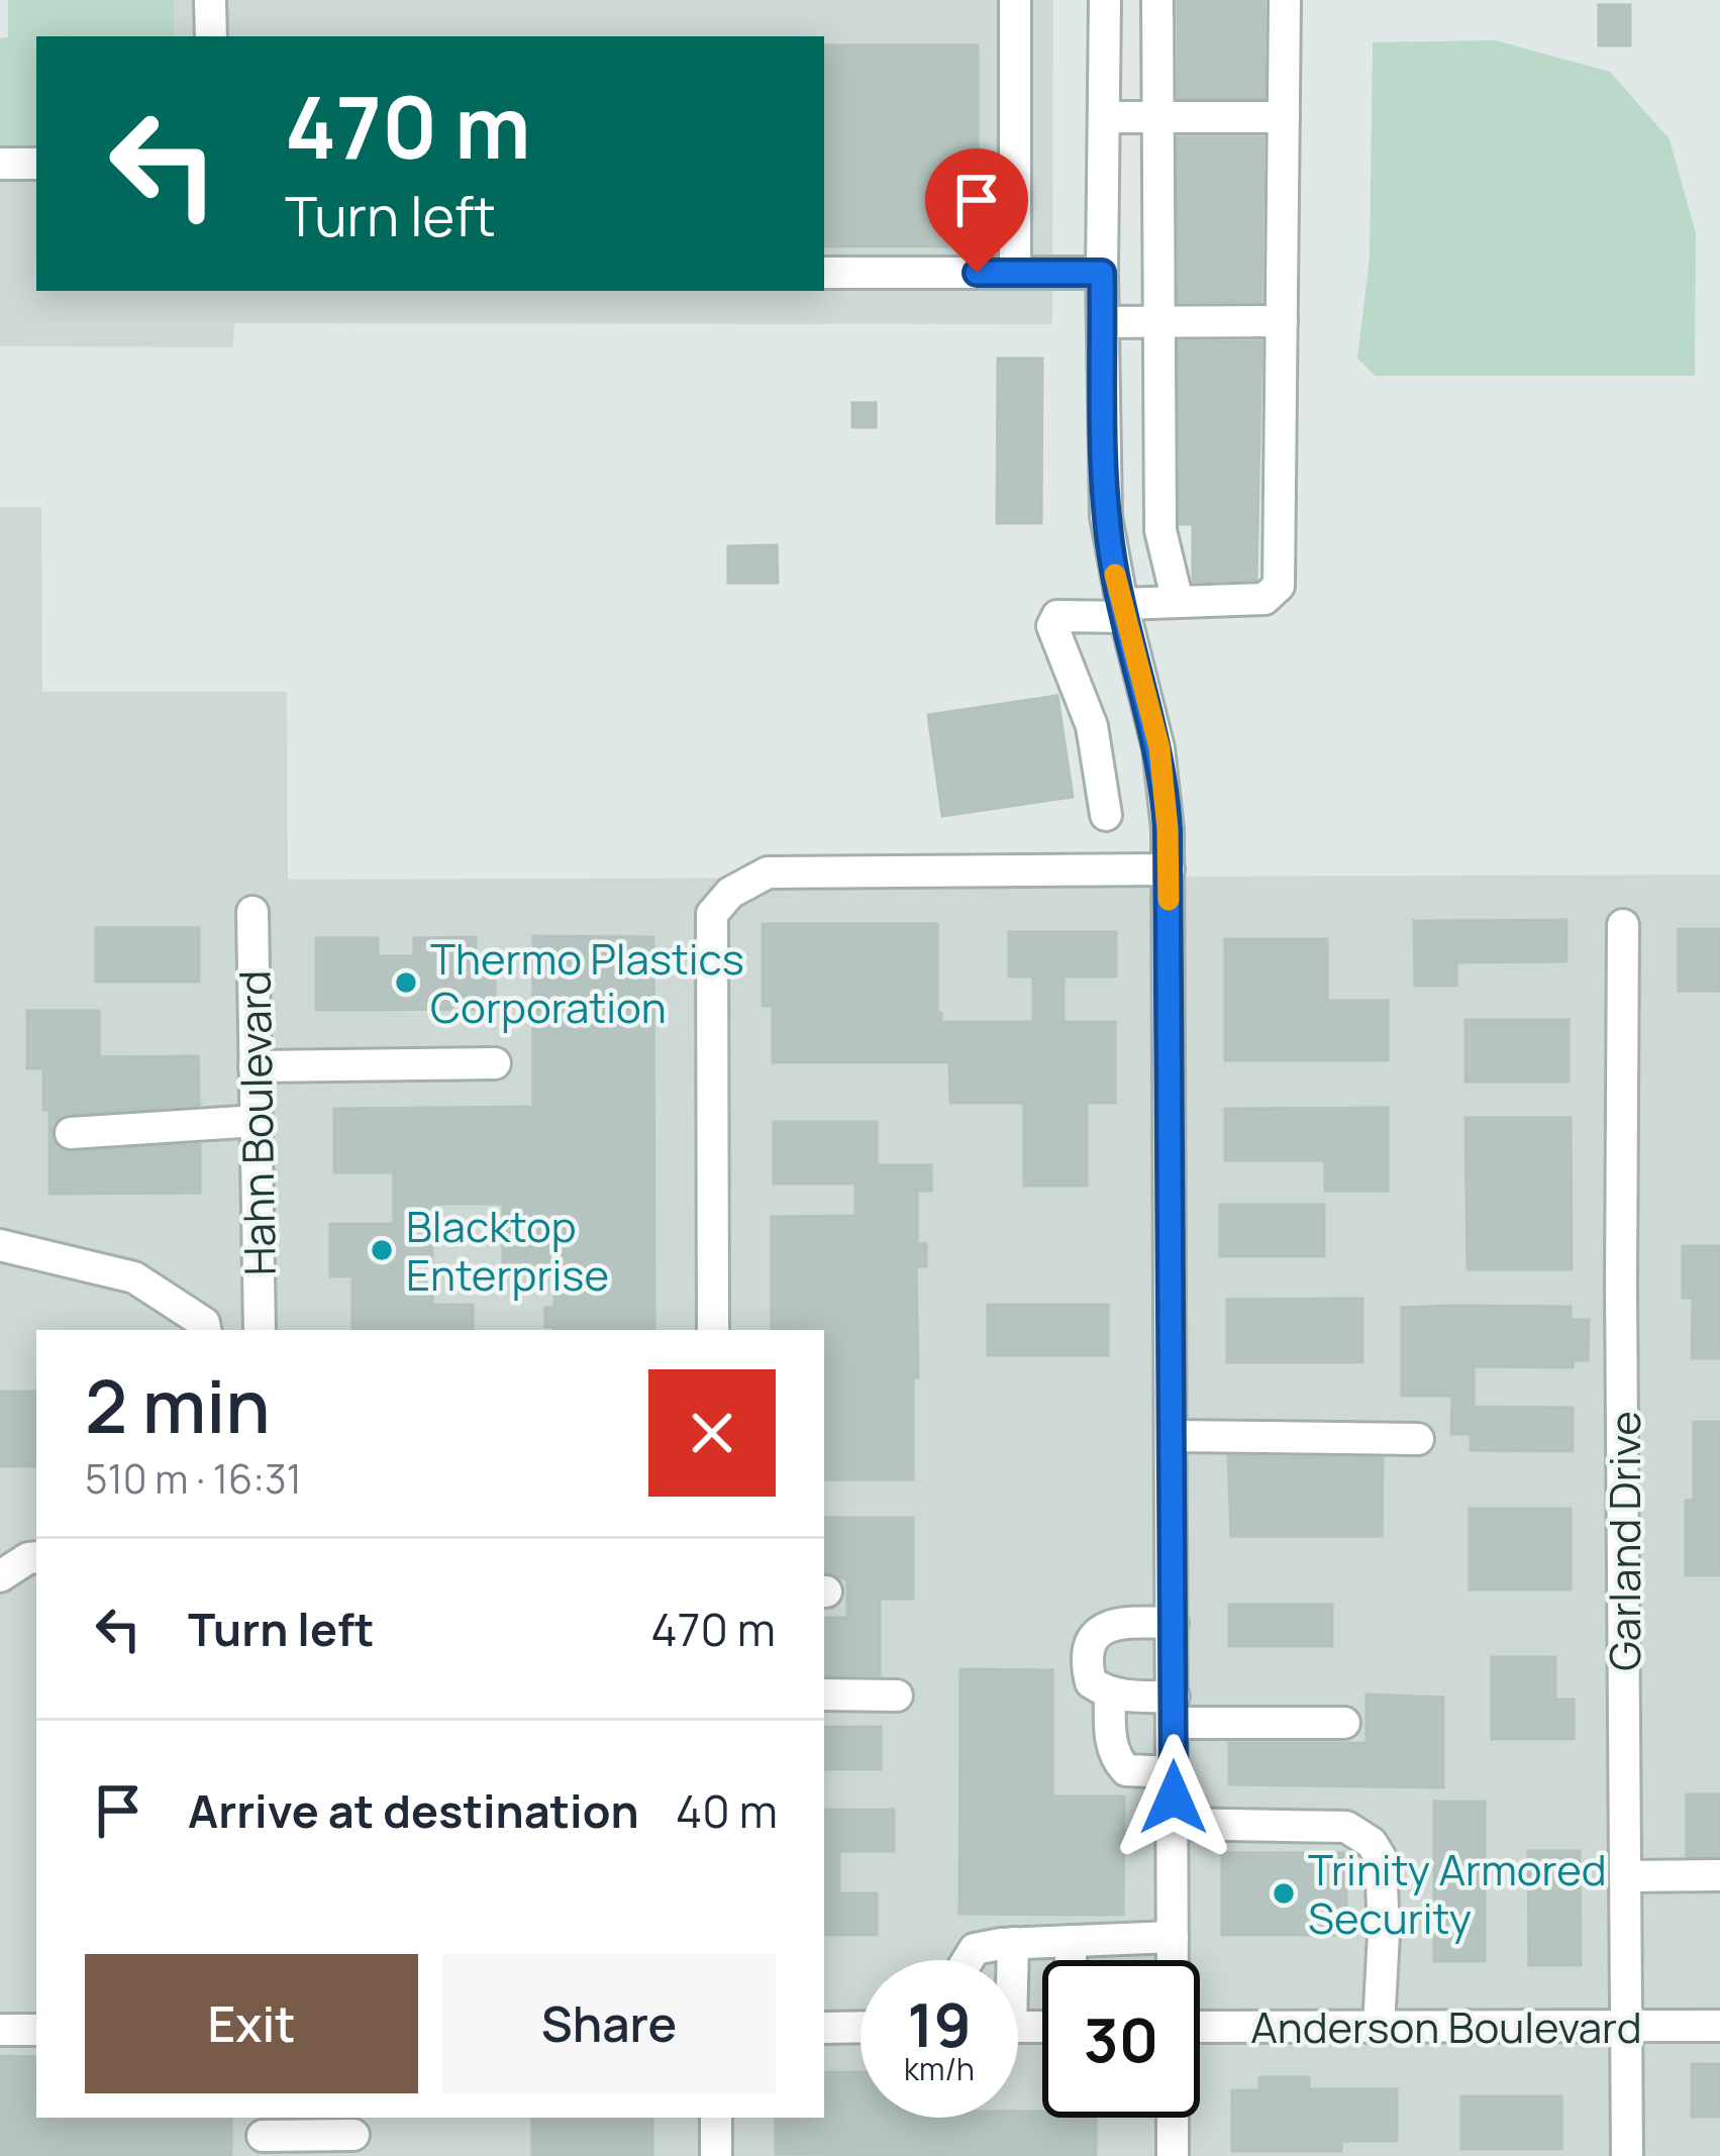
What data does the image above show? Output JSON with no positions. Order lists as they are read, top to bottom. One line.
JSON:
{"streets":{"street":["Hahn Boulevard","Garland Drive","Anderson Boulevard"]},"crossings":[["Garland Drive","Anderson Boulevard"]],"places":["Thermo Plastics Corporation","Blacktop Enterprise","Trinity Armored Security"],"page":{"turn":["470 m","Turn left"],"heading":["2 min","510 m · 16:31"],"list":[{"name":"Turn left","value":"470 m"},{"name":"Arrive at destination","value":"40 m"}],"buttons":["Exit","Share"],"speed":"19 km/h","limit":"30"}}
